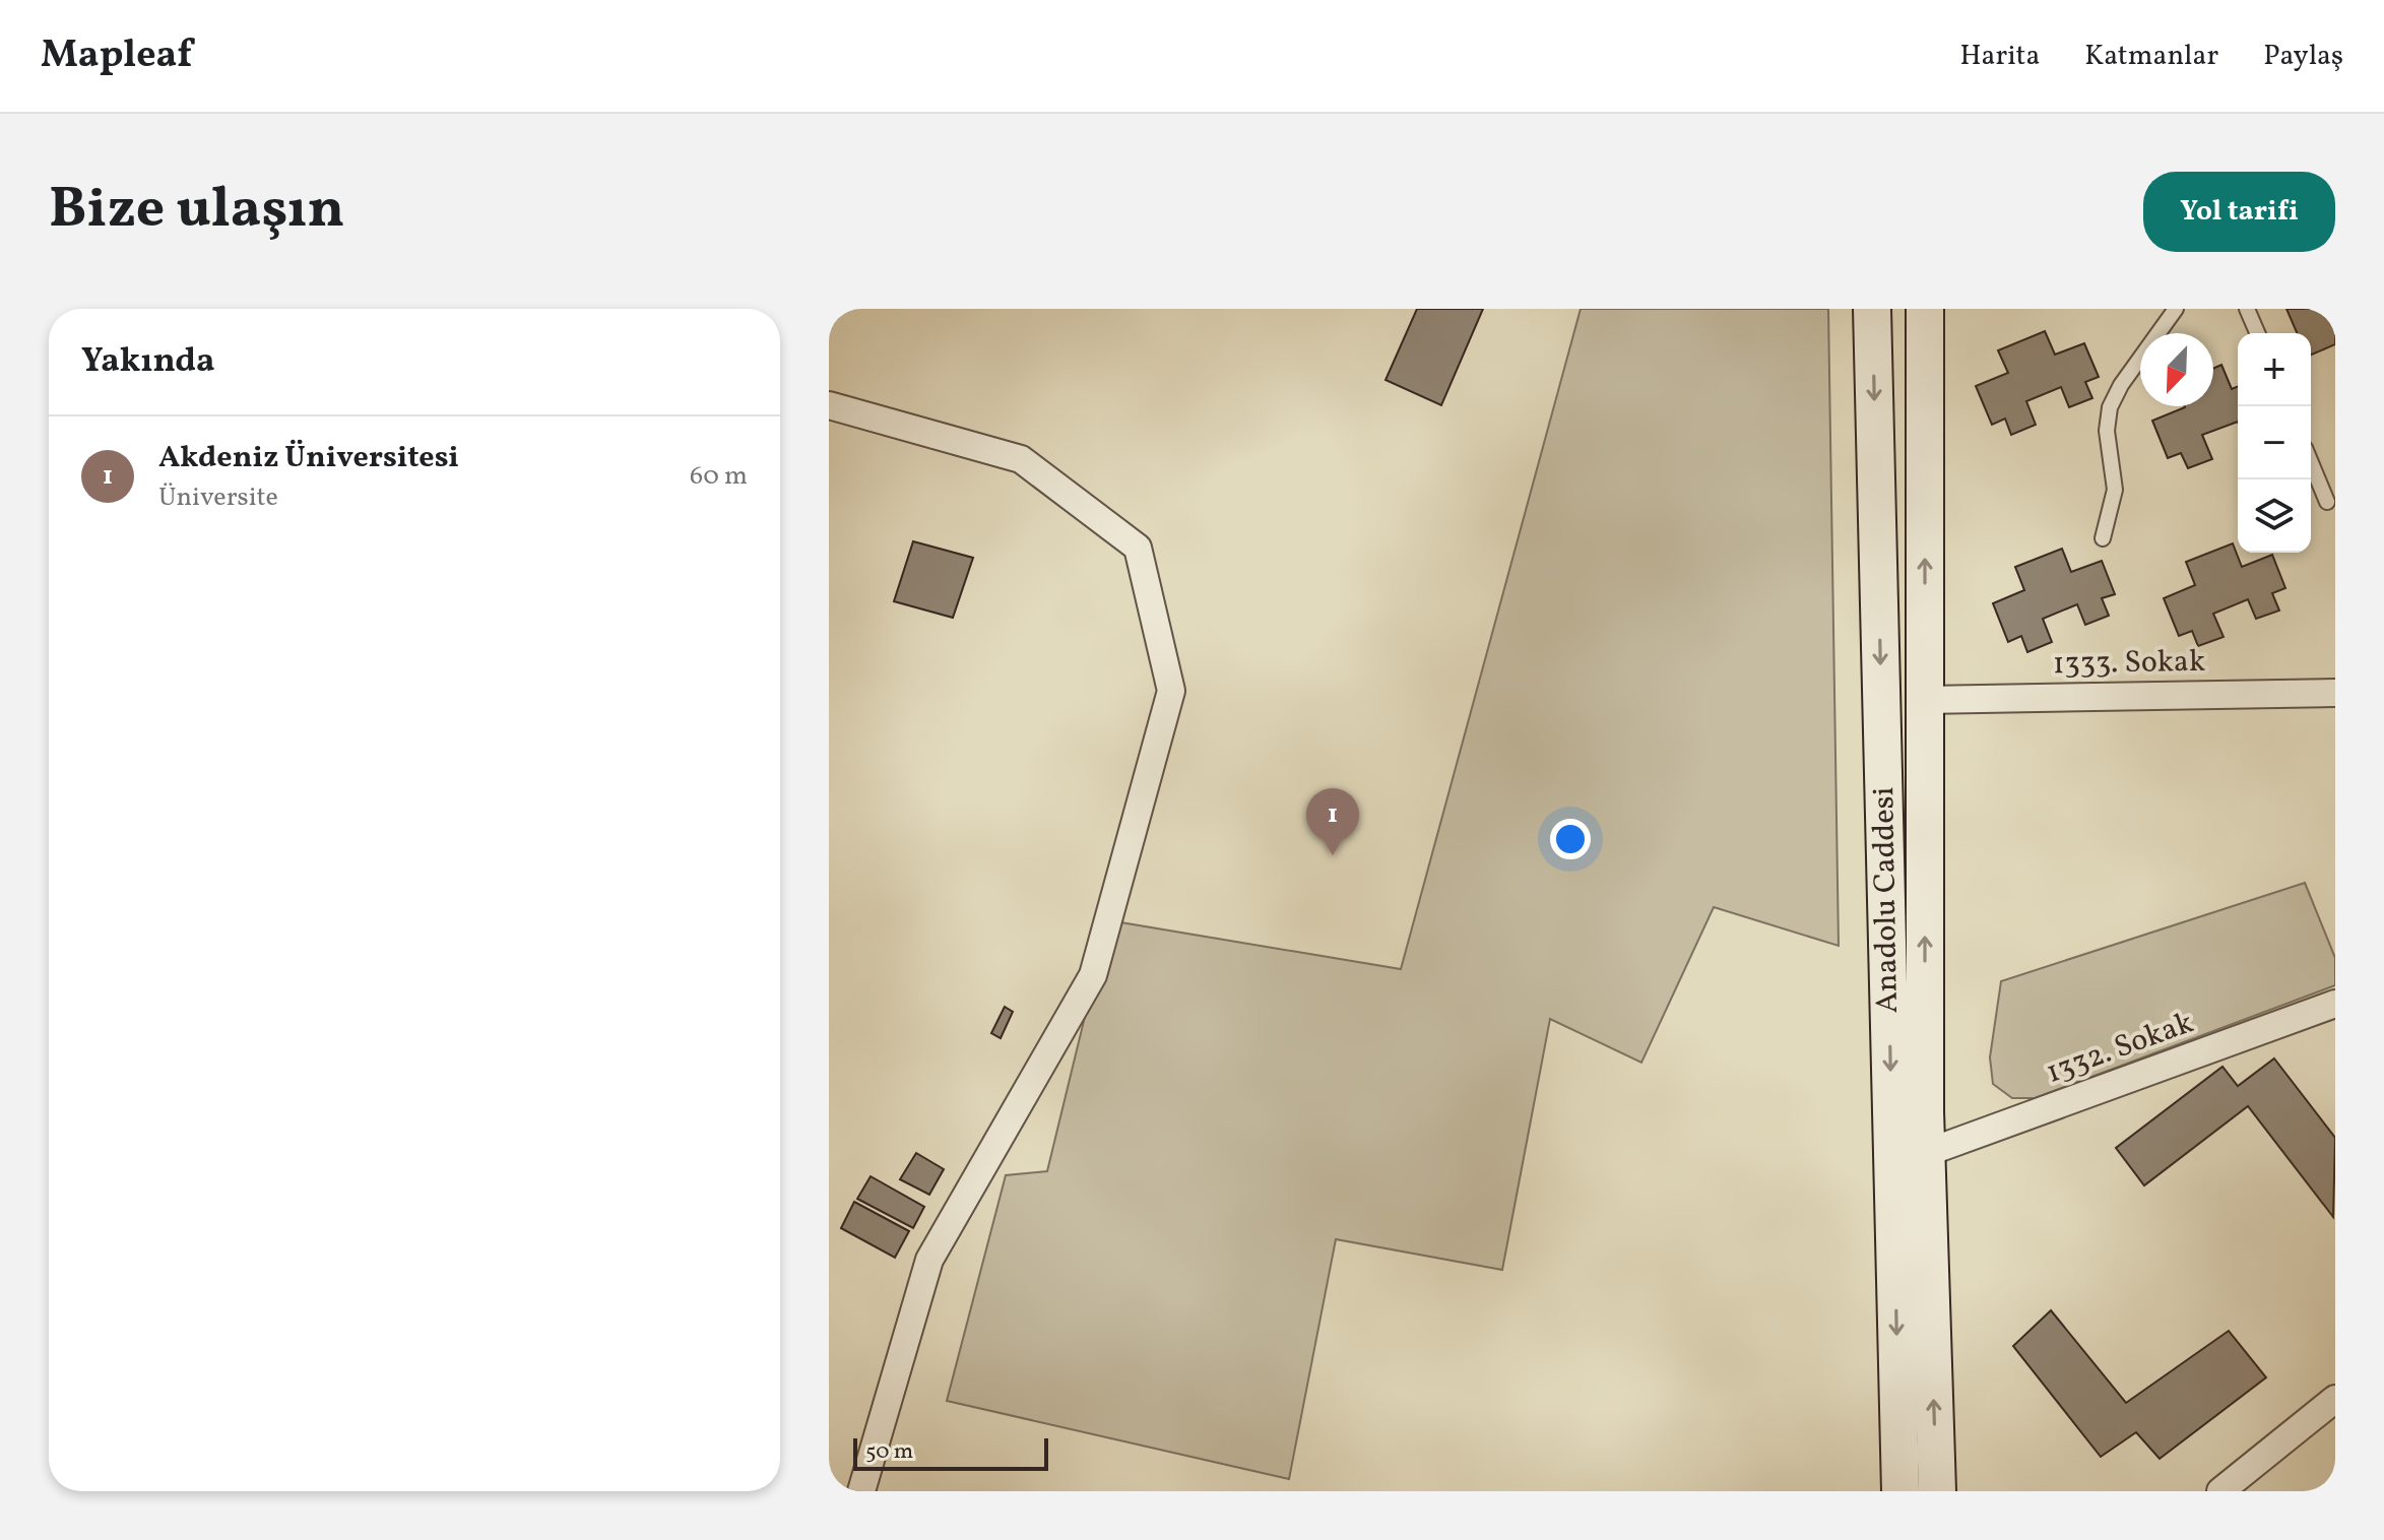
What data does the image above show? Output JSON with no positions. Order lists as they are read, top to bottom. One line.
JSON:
{"streets":{"main road":["Anadolu Caddesi"],"street":["1333. Sokak","1332. Sokak"]},"crossings":[["1333. Sokak","Anadolu Caddesi"],["Anadolu Caddesi","1332. Sokak"]],"scale_bar":"50 m","north":"bottom left","page":{"header":"Mapleaf","nav":["Harita","Katmanlar","Paylaş"],"title":"Bize ulaşın","buttons":"Yol tarifi","heading":"Yakında","map_buttons":["+","−"],"list":[{"mark":"1","name":"Akdeniz Üniversitesi","note":"Üniversite","value":"60 m"}],"pins":"1","scale":"50 m"}}
